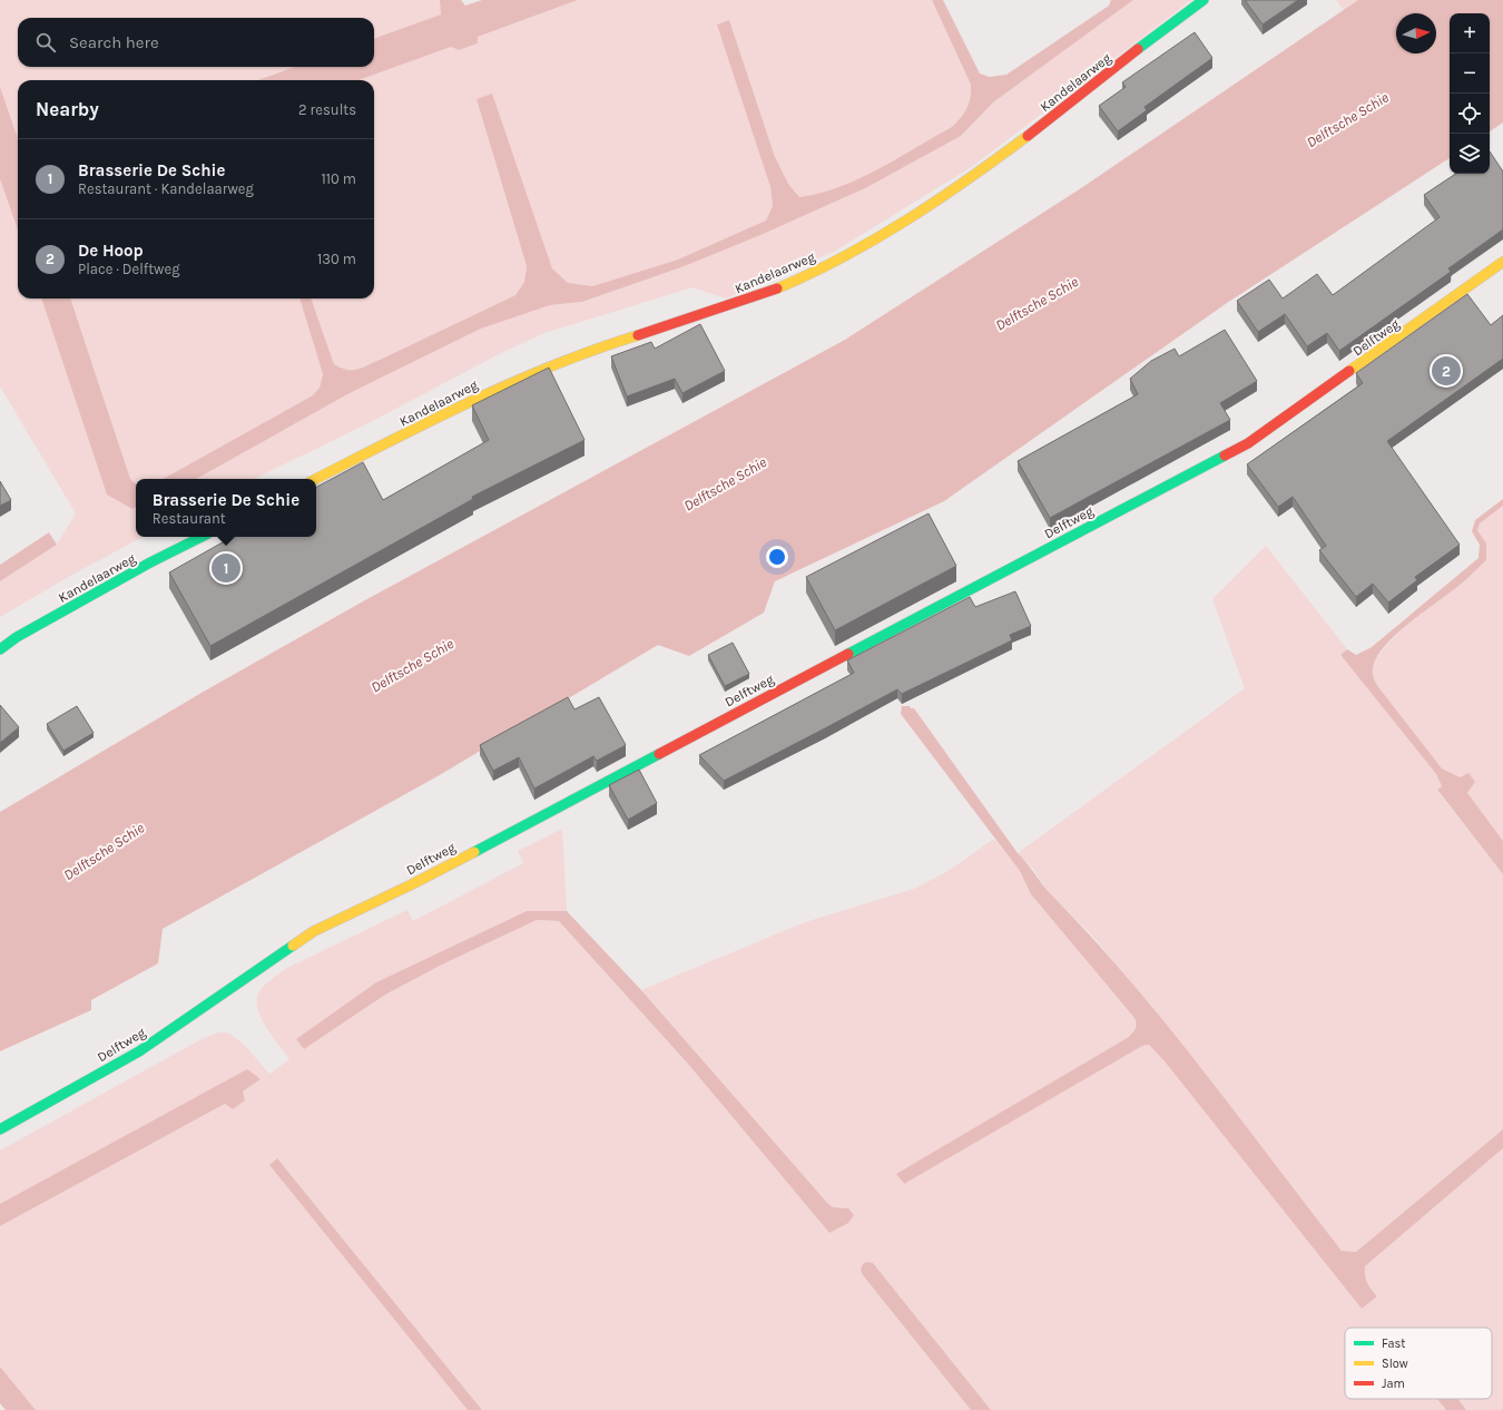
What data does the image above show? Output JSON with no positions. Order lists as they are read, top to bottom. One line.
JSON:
{"streets":{"street":["Kandelaarweg","Delftweg"]},"water":["Delftsche Schie"],"legend":["Fast","Slow","Jam"],"north":"right","page":{"map_buttons":["+","−"],"search":"Search here","heading":["Nearby","2 results"],"list":[{"mark":"1","name":"Brasserie De Schie","note":"Restaurant · Kandelaarweg","value":"110 m"},{"mark":"2","name":"De Hoop","note":"Place · Delftweg","value":"130 m"}],"pins":["2","1"],"popup":["Brasserie De Schie","Restaurant"]}}
